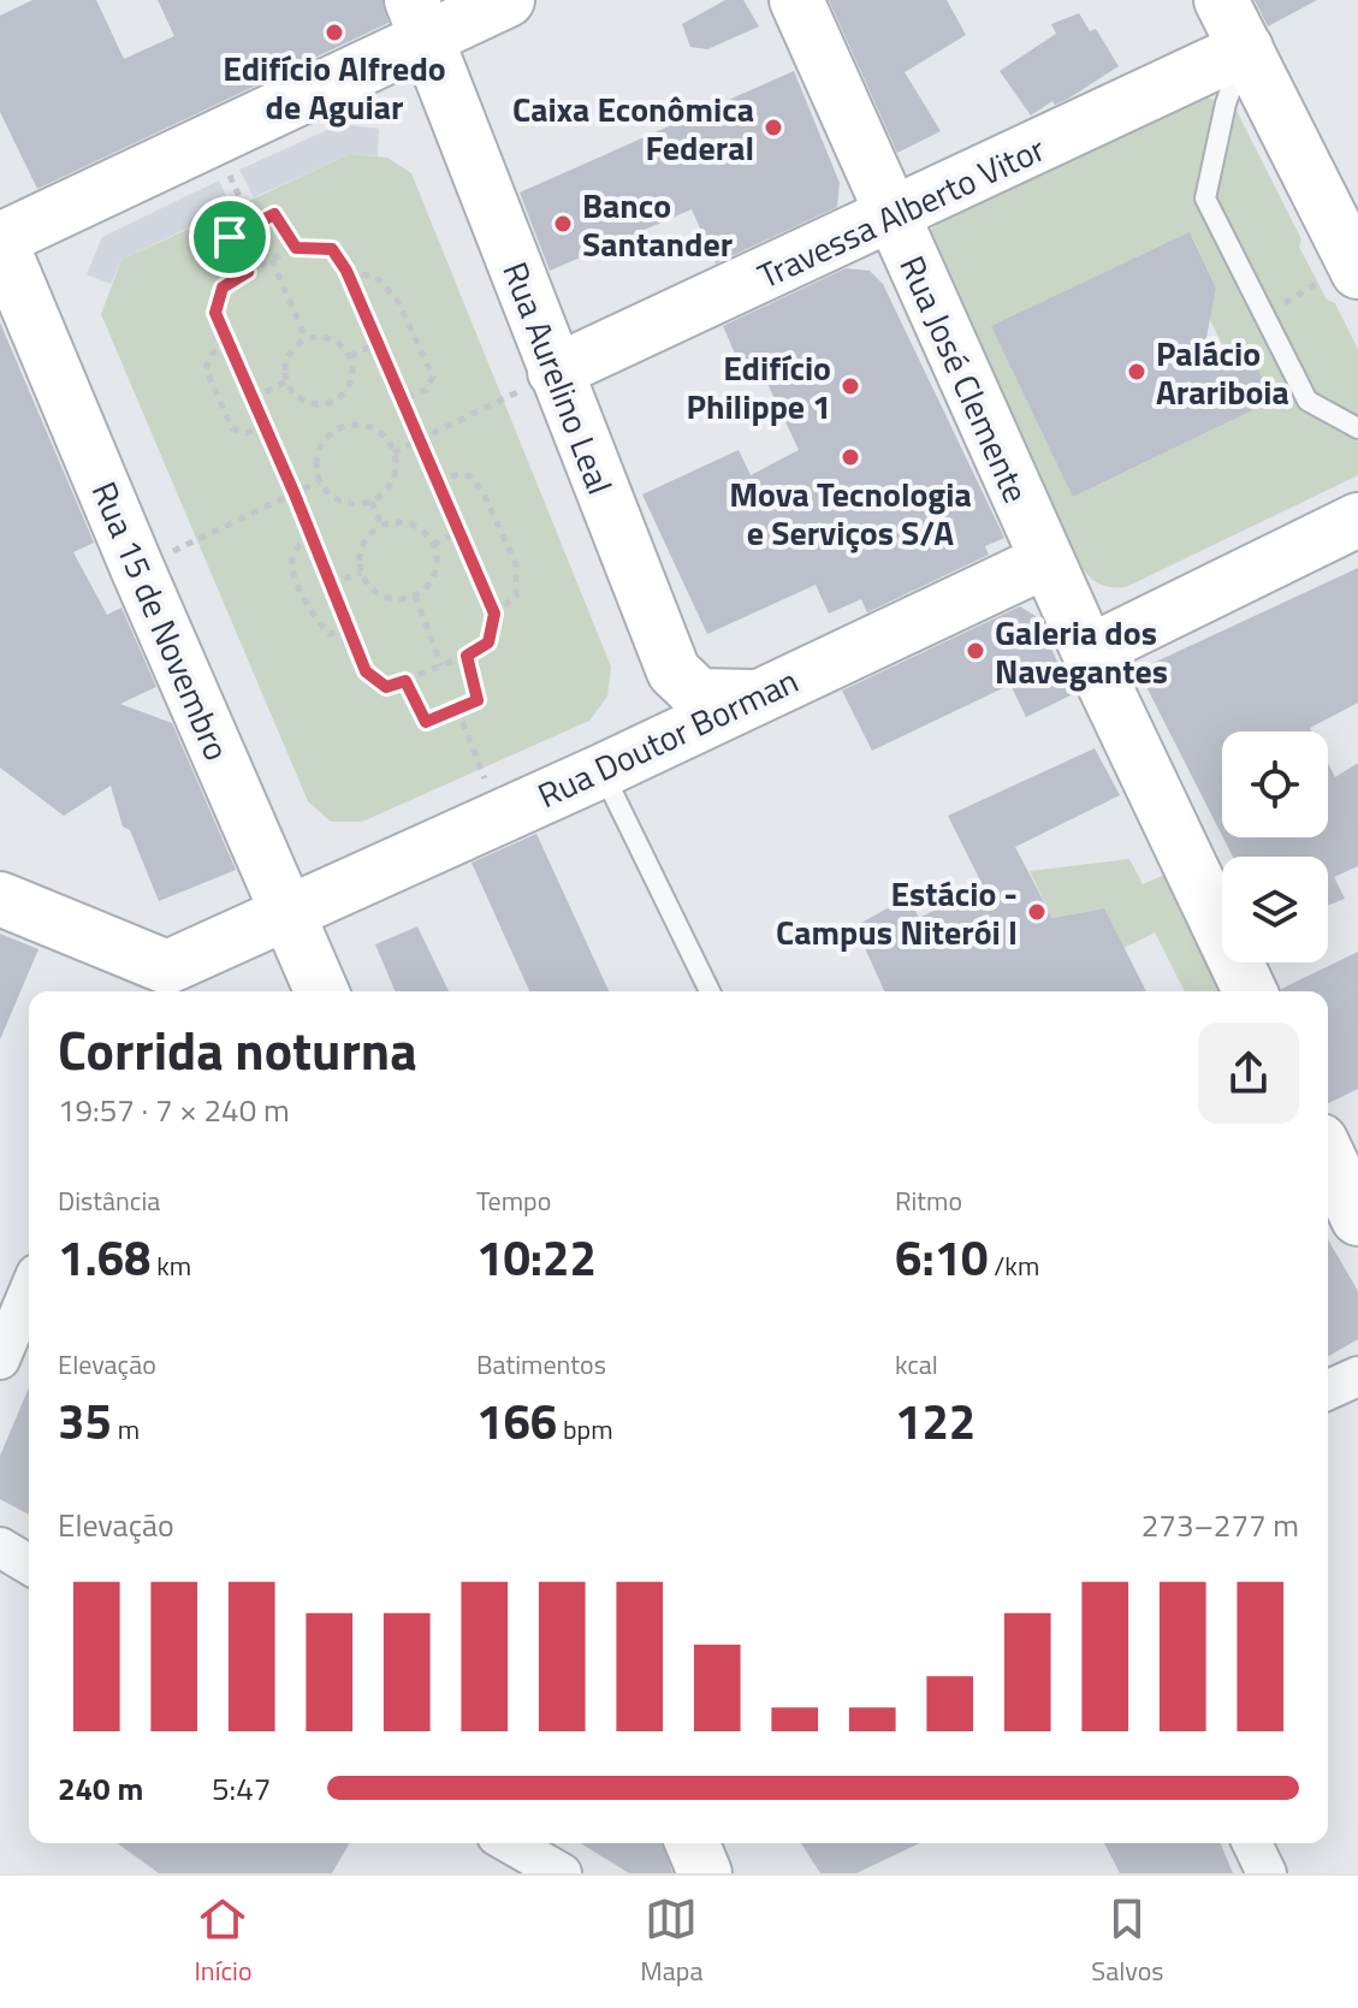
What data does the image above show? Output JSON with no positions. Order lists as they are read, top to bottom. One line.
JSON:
{"streets":{"street":["Travessa Alberto Vitor","Rua Aurelino Leal","Rua José Clemente","Rua 15 de Novembro","Rua Doutor Borman"]},"crossings":[["Travessa Alberto Vitor","Rua Aurelino Leal"],["Travessa Alberto Vitor","Rua José Clemente"],["Rua Aurelino Leal","Rua Doutor Borman"],["Rua José Clemente","Rua Doutor Borman"],["Rua 15 de Novembro","Rua Doutor Borman"]],"places":["Edifício Alfredo de Aguiar","Caixa Econômica Federal","Banco Santander","Palácio Arariboia","Edifício Philippe 1","Mova Tecnologia e Serviços S/A","Galeria dos Navegantes","Estácio - Campus Niterói I"],"page":{"heading":["Corrida noturna","19:57 · 7 × 240 m"],"stats":[["Distância","1.68 km"],["Tempo","10:22"],["Ritmo","6:10 /km"],["Elevação","35 m"],["Batimentos","166 bpm"],["kcal","122"]],"chart":["Elevação","273–277 m"],"list":[{"name":"240 m","note":"5:47"}],"tabs":["Início","Mapa","Salvos"]}}
